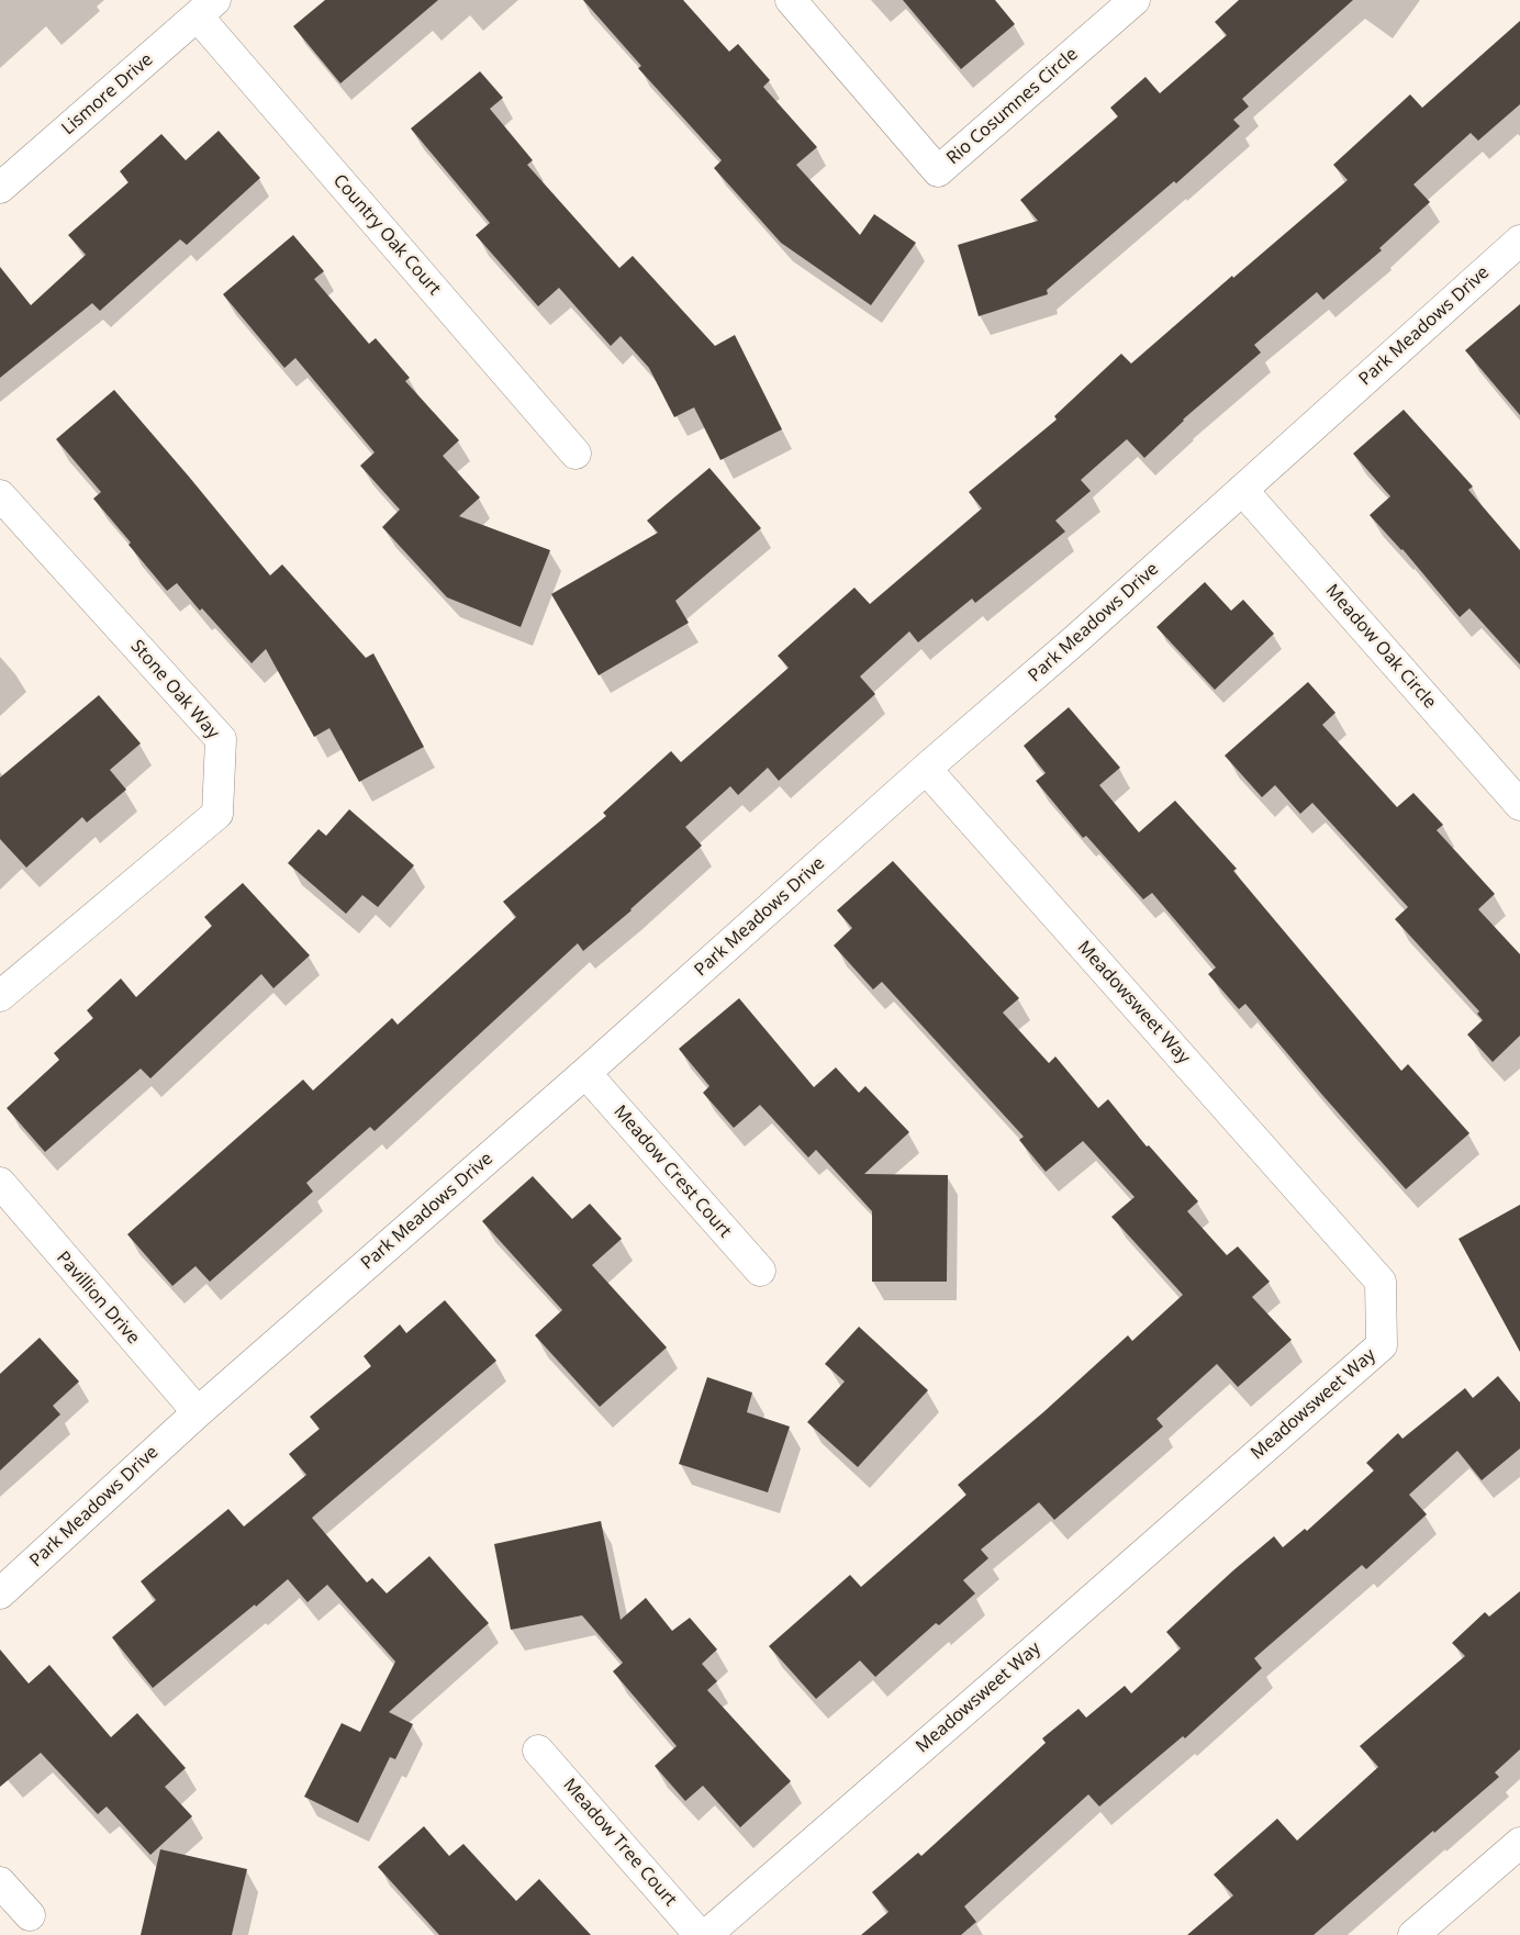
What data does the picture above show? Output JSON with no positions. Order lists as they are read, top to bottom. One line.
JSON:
{"streets":{"street":["Lismore Drive","Rio Cosumnes Circle","Country Oak Court","Park Meadows Drive","Meadow Oak Circle","Stone Oak Way","Meadowsweet Way","Meadow Crest Court","Pavillion Drive","Meadow Tree Court"]},"crossings":[["Lismore Drive","Country Oak Court"],["Park Meadows Drive","Meadow Oak Circle"],["Park Meadows Drive","Meadowsweet Way"],["Park Meadows Drive","Meadow Crest Court"],["Park Meadows Drive","Pavillion Drive"]]}
